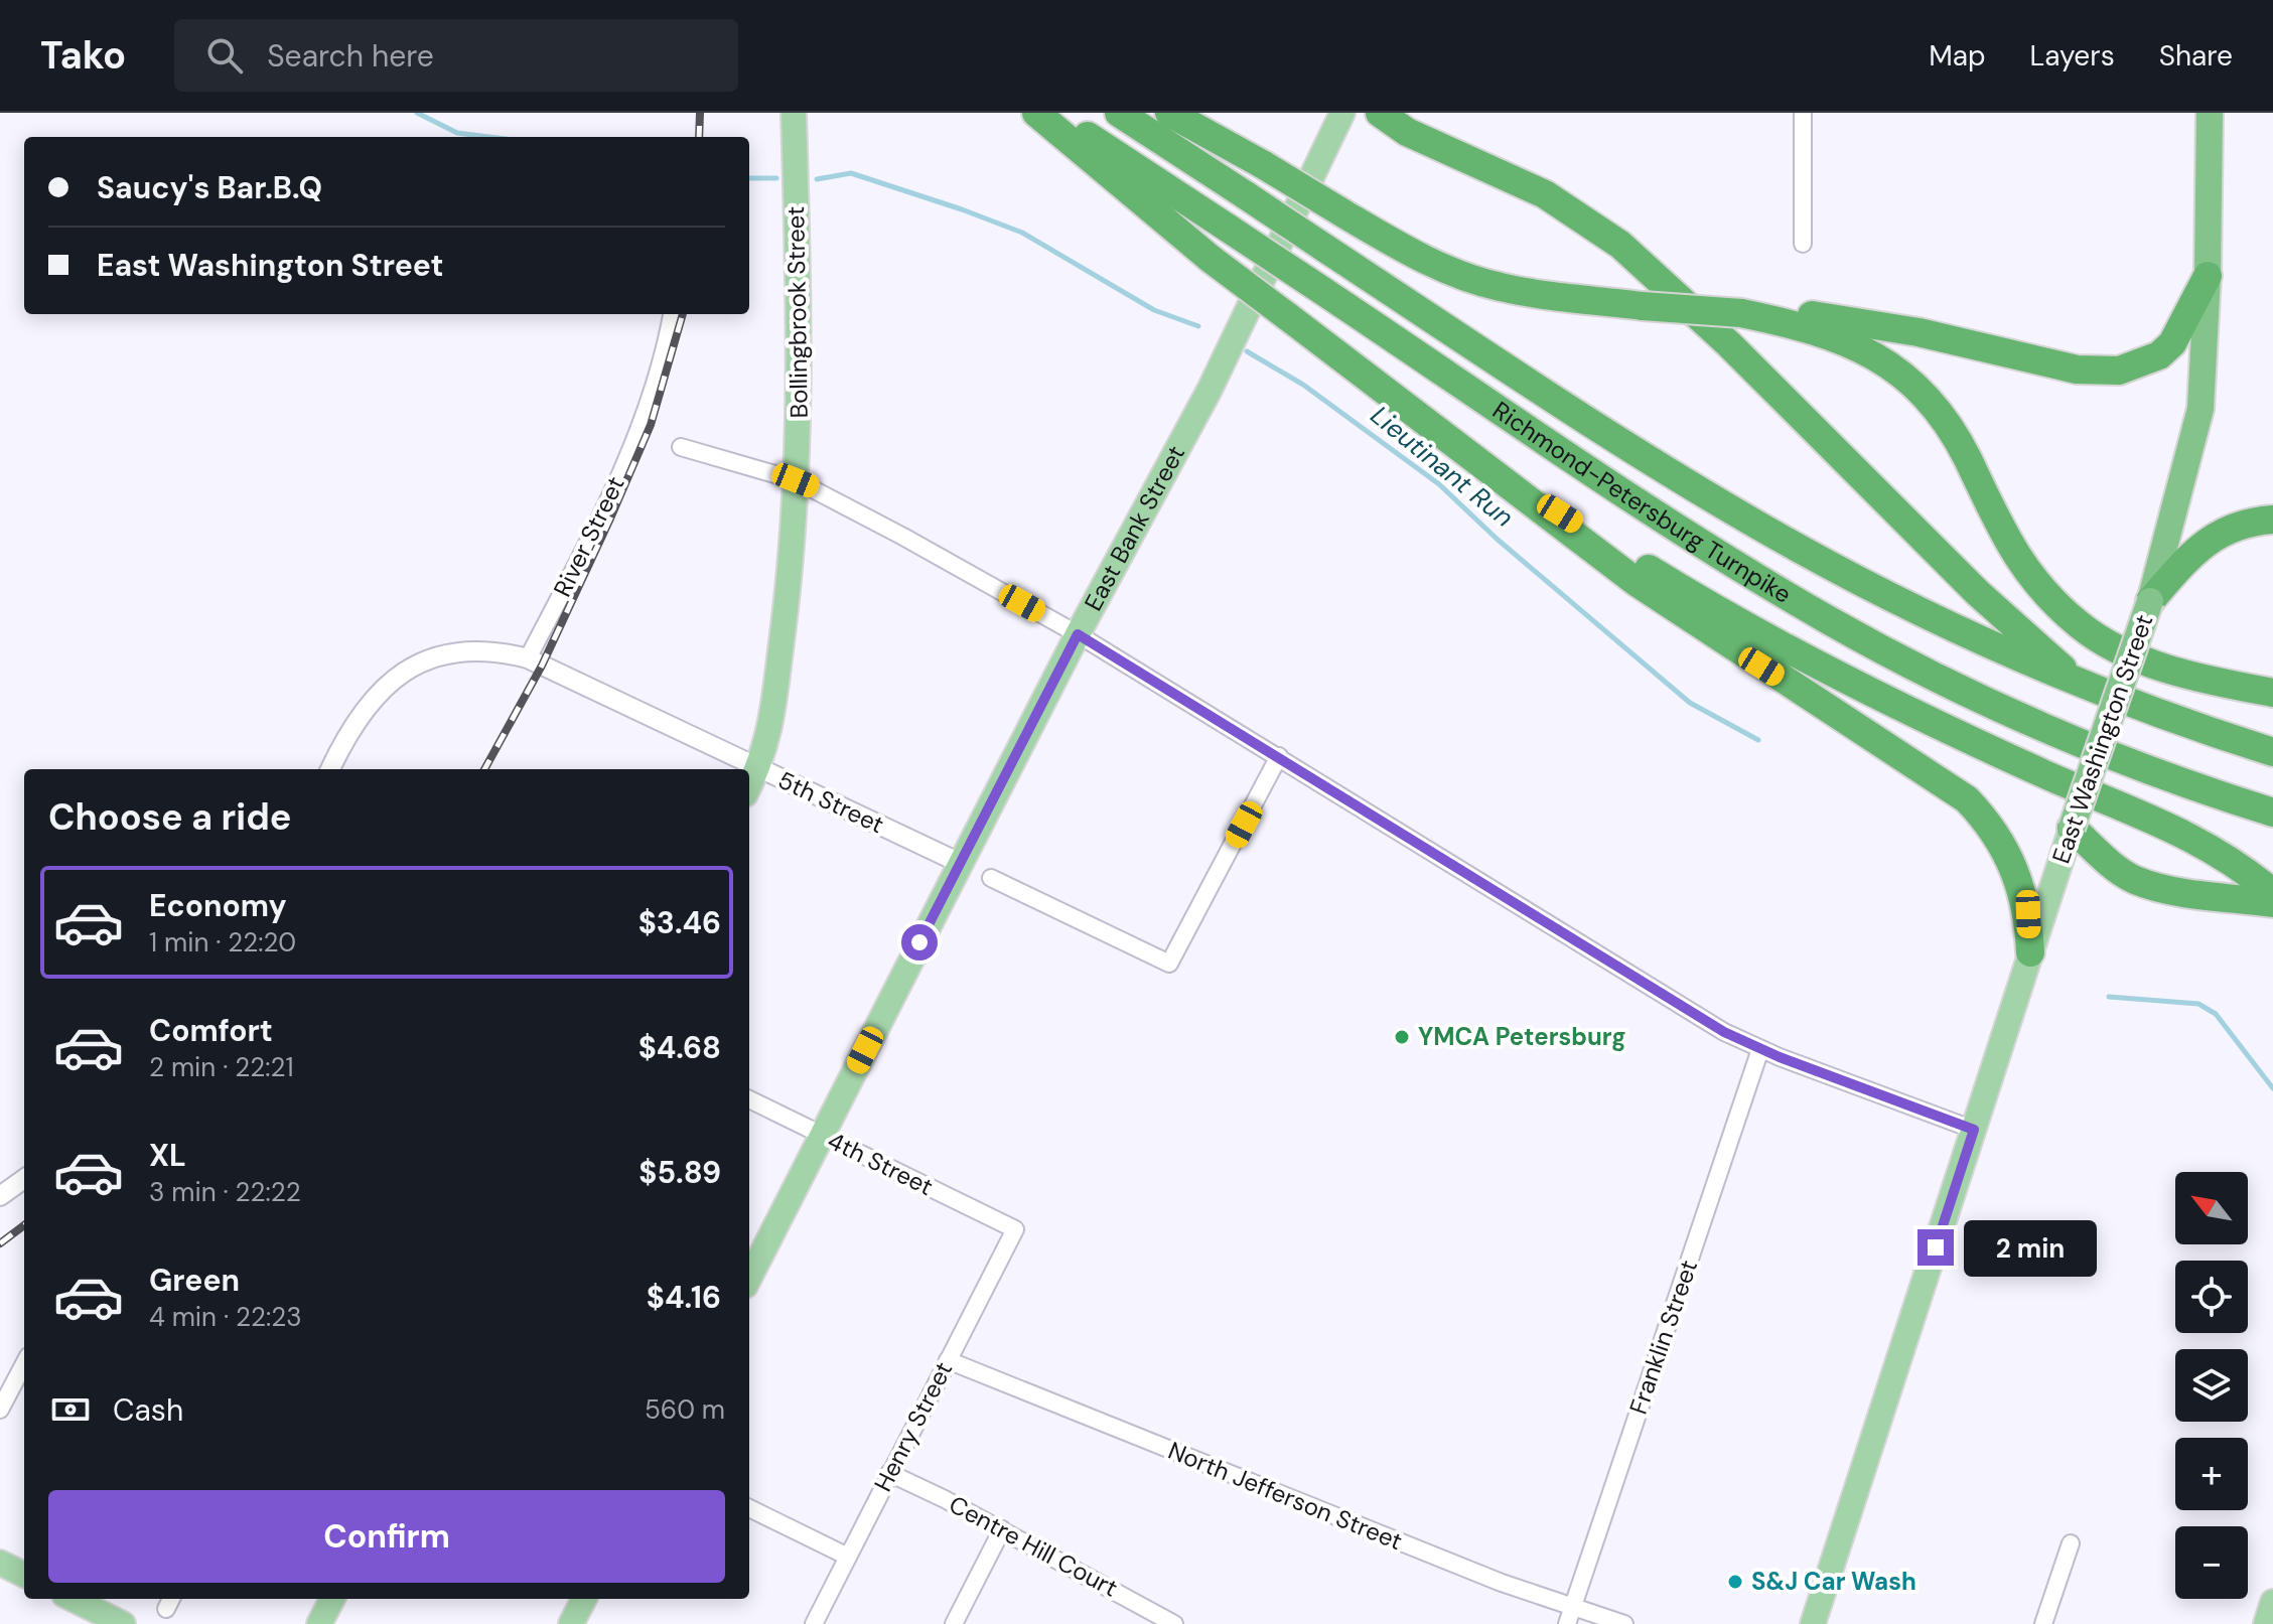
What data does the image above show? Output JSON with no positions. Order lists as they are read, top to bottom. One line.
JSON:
{"streets":{"highway":["Richmond-Petersburg Turnpike","East Washington Street"],"main road":["Bollingbrook Street","East Bank Street"],"street":["River Street","5th Street","4th Street","Franklin Street","Henry Street","North Jefferson Street","Centre Hill Court"]},"crossings":[["Bollingbrook Street","5th Street"],["East Bank Street","5th Street"],["East Bank Street","4th Street"],["River Street","5th Street"],["4th Street","Henry Street"],["Franklin Street","North Jefferson Street"],["Henry Street","North Jefferson Street"],["Henry Street","Centre Hill Court"]],"water":["Lieutinant Run"],"places":["YMCA Petersburg","S&J Car Wash"],"north":"top left","page":{"header":"Tako","search":"Search here","nav":["Map","Layers","Share"],"banner":["Saucy's Bar.B.Q","East Washington Street"],"heading":"Choose a ride","list":[{"name":"Economy","note":"1 min · 22:20","value":"$3.46"},{"name":"Comfort","note":"2 min · 22:21","value":"$4.68"},{"name":"XL","note":"3 min · 22:22","value":"$5.89"},{"name":"Green","note":"4 min · 22:23","value":"$4.16"}],"map_buttons":["+","−"],"bubble":"2 min","pay":["Cash","560 m"],"buttons":"Confirm"}}
